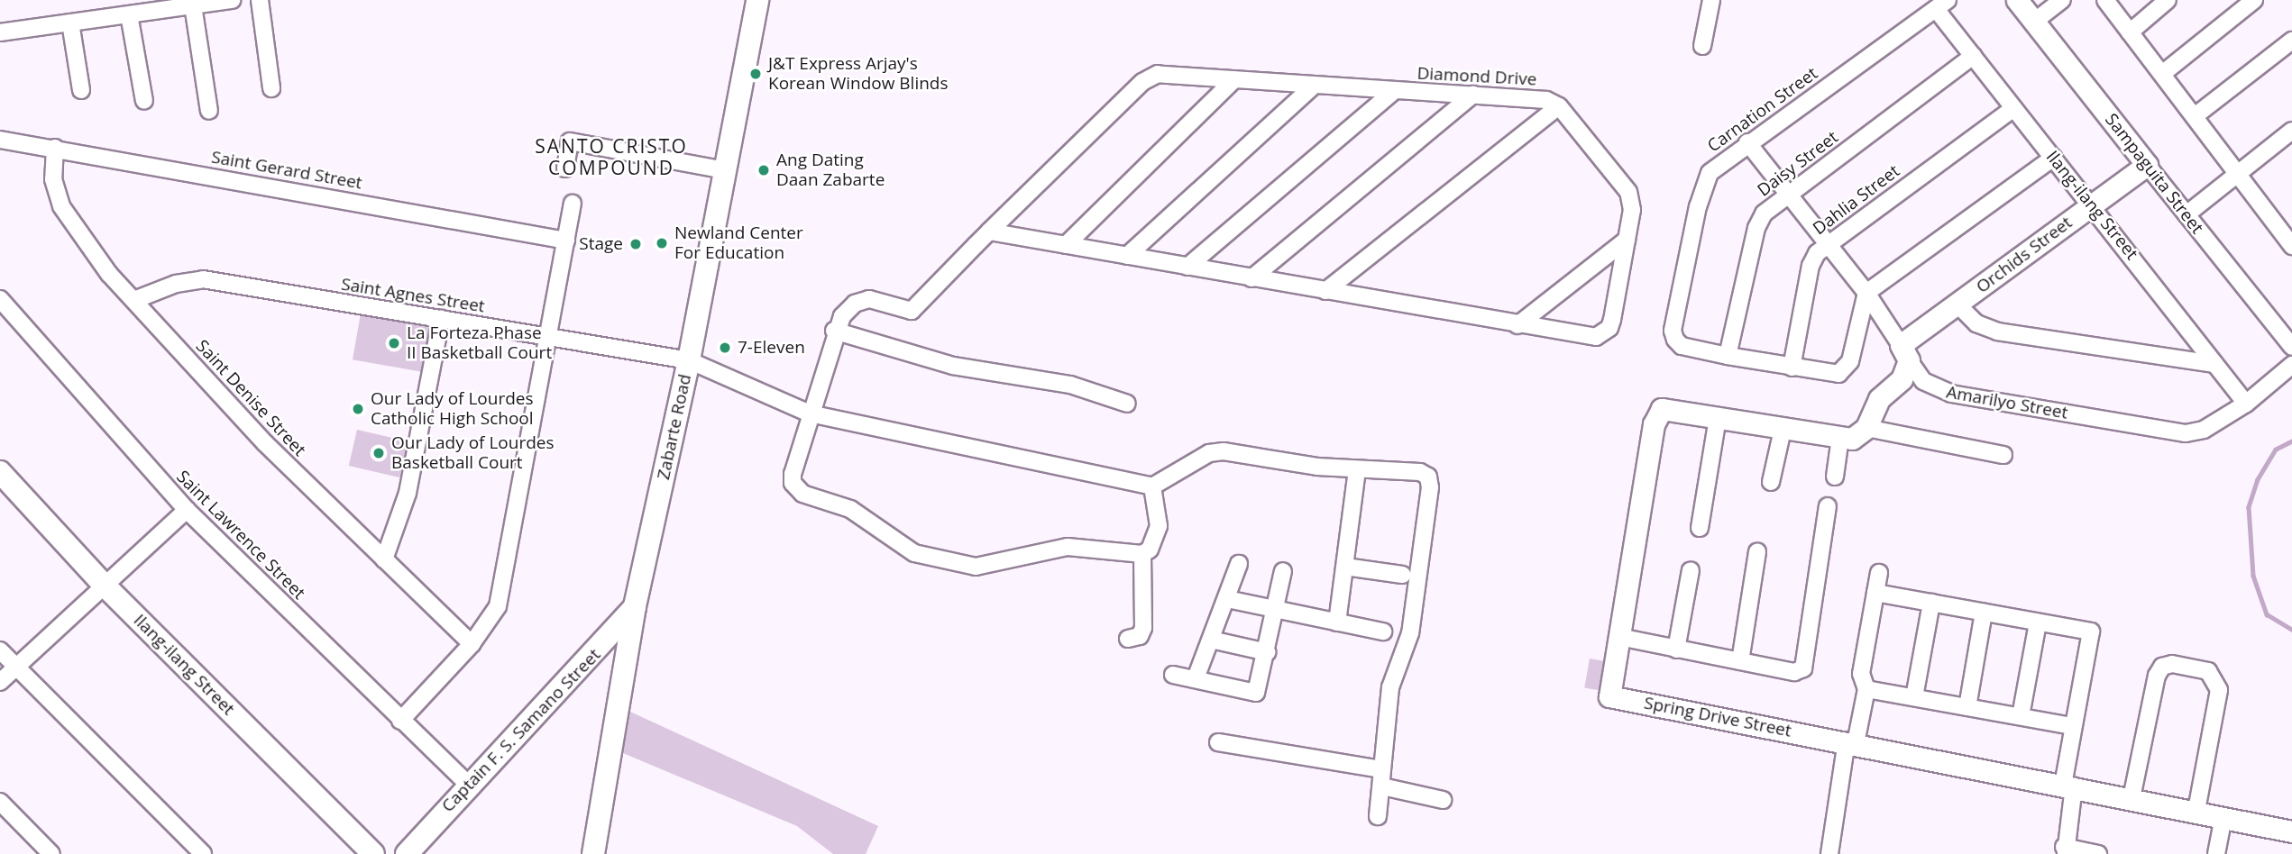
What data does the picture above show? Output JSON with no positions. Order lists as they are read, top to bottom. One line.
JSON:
{"streets":{"main road":["Ilang-ilang Street","Zabarte Road","Captain F. S. Samano Street"],"street":["Diamond Drive","Carnation Street","Daisy Street","Saint Gerard Street","Sampaguita Street","Dahlia Street","Orchids Street","Saint Agnes Street","Saint Denise Street","Amarilyo Street","Saint Lawrence Street","Spring Drive Street"]},"crossings":[["Carnation Street","Daisy Street"],["Carnation Street","Ilang-ilang Street"],["Carnation Street","Amarilyo Street"],["Daisy Street","Ilang-ilang Street"],["Daisy Street","Amarilyo Street"],["Saint Gerard Street","Saint Denise Street"],["Sampaguita Street","Orchids Street"],["Dahlia Street","Ilang-ilang Street"],["Dahlia Street","Amarilyo Street"],["Ilang-ilang Street","Orchids Street"],["Ilang-ilang Street","Amarilyo Street"],["Orchids Street","Amarilyo Street"],["Saint Agnes Street","Saint Denise Street"],["Saint Agnes Street","Zabarte Road"],["Zabarte Road","Captain F. S. Samano Street"],["Saint Lawrence Street","Captain F. S. Samano Street"]],"districts":["SANTO CRISTO COMPOUND"],"places":["J&T Express Arjay's Korean Window Blinds","Ang Dating Daan Zabarte","Newland Center For Education","Stage","La Forteza Phase II Basketball Court","7-Eleven","Our Lady of Lourdes Catholic High School","Our Lady of Lourdes Basketball Court"]}
